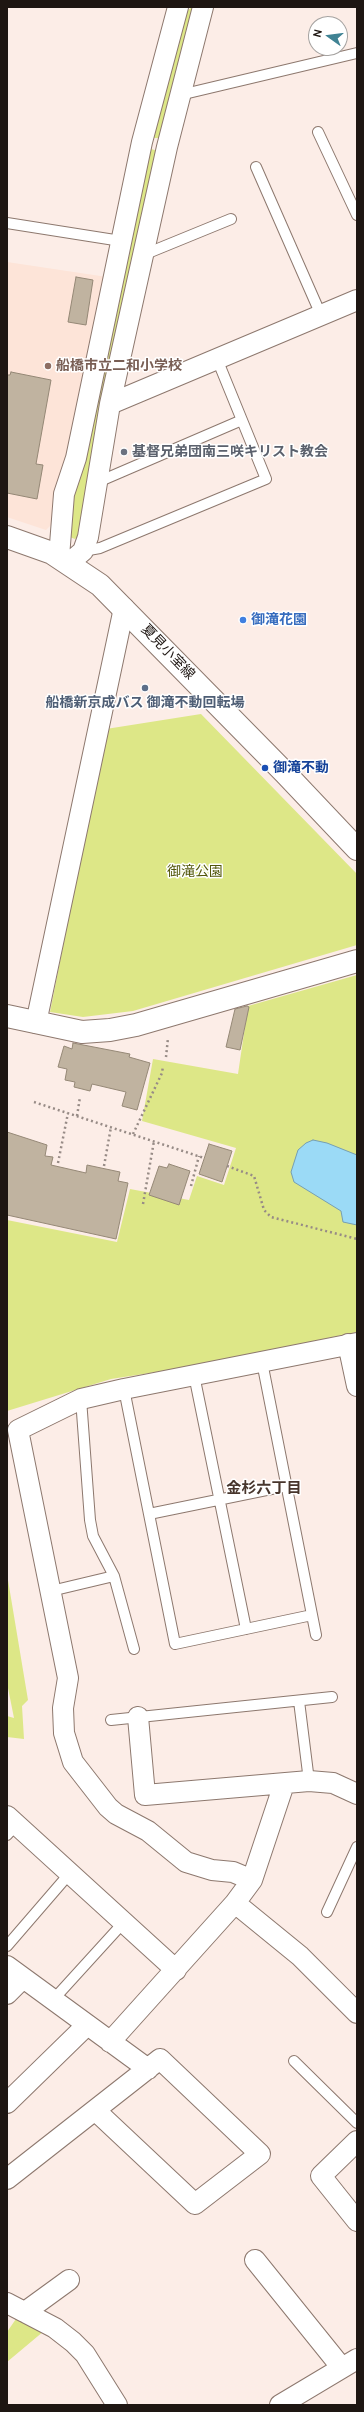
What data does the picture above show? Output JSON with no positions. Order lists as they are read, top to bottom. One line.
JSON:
{"streets":{"main road":["夏見小室線"]},"districts":["金杉六丁目"],"parks":["御滝公園"],"places":["船橋市立二和小学校","基督兄弟団南三咲キリスト教会","御滝花園","船橋新京成バス 御滝不動回転場","御滝不動"],"north":"left"}
